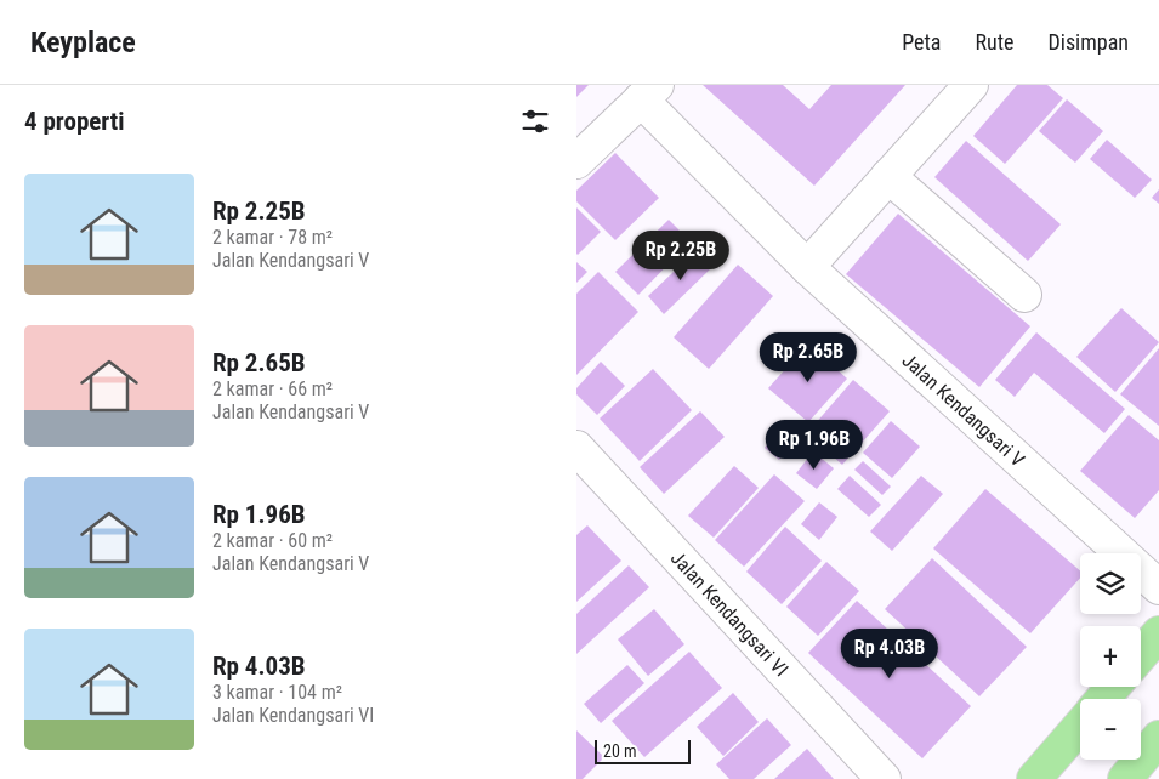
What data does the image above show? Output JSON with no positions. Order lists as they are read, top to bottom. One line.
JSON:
{"streets":{"street":["Jalan Kendangsari V","Jalan Kendangsari VI"]},"scale_bar":"20 m","page":{"header":"Keyplace","nav":["Peta","Rute","Disimpan"],"heading":"4 properti","list":[{"name":"Rp 2.25B","note":"2 kamar · 78 m² · Jalan Kendangsari V"},{"name":"Rp 2.65B","note":"2 kamar · 66 m² · Jalan Kendangsari V"},{"name":"Rp 1.96B","note":"2 kamar · 60 m² · Jalan Kendangsari V"},{"name":"Rp 4.03B","note":"3 kamar · 104 m² · Jalan Kendangsari VI"}],"price":["Rp 2.25B","Rp 2.65B","Rp 1.96B","Rp 4.03B"],"map_buttons":["+","−"],"scale":"20 m"}}
